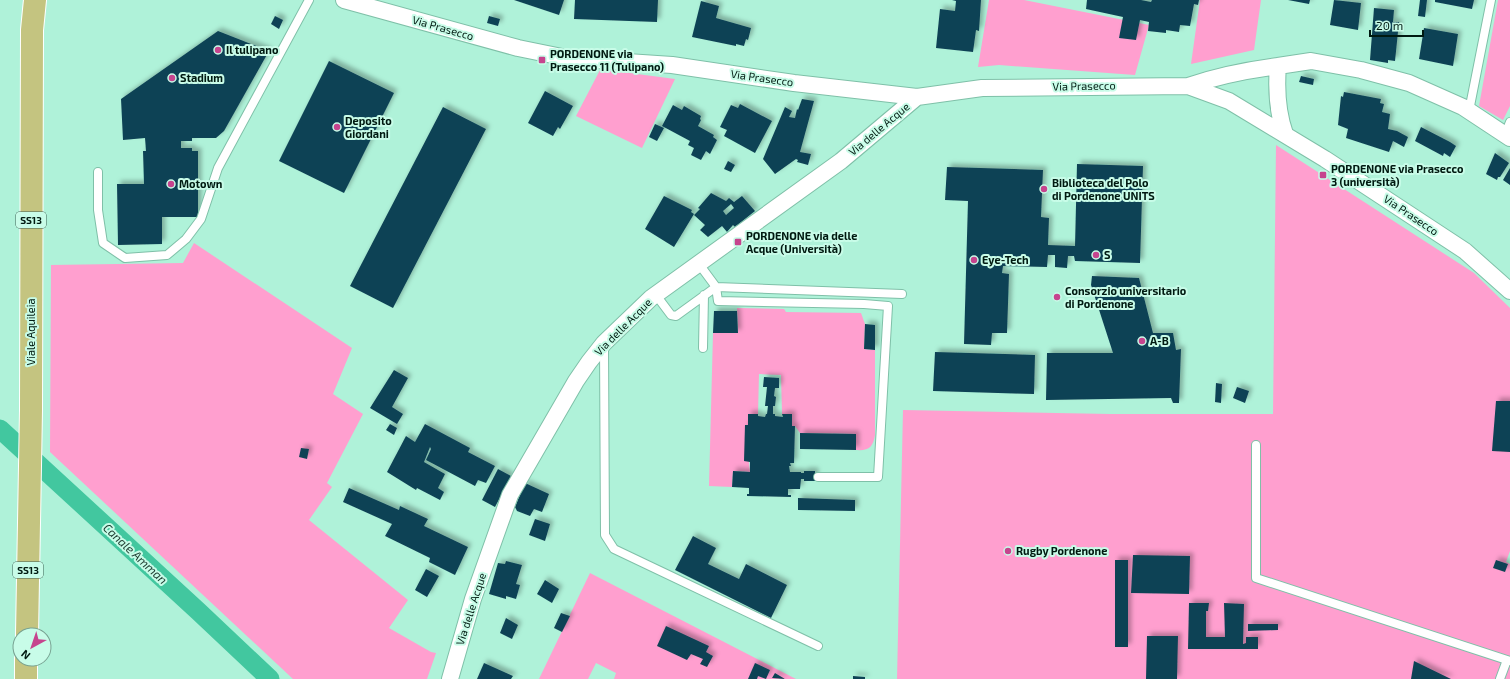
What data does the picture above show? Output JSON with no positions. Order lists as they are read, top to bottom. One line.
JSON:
{"streets":{"main road":["SS13","Viale Aquileia"],"street":["Via Prasecco","Via delle Acque"]},"crossings":[["Via Prasecco","Via delle Acque"]],"water":["Canale Amman"],"places":{"other":["Il tulipano","Stadium","Deposito Giordani","Motown","Biblioteca del Polo di Pordenone UNITS","S","Eye-Tech","Consorzio universitario di Pordenone","A-B","Rugby Pordenone"],"transit":["PORDENONE via Prasecco 11 (Tulipano)","PORDENONE via Prasecco 3 (università)","PORDENONE via delle Acque (Università)"]},"scale_bar":"20 m","north":"bottom left"}
